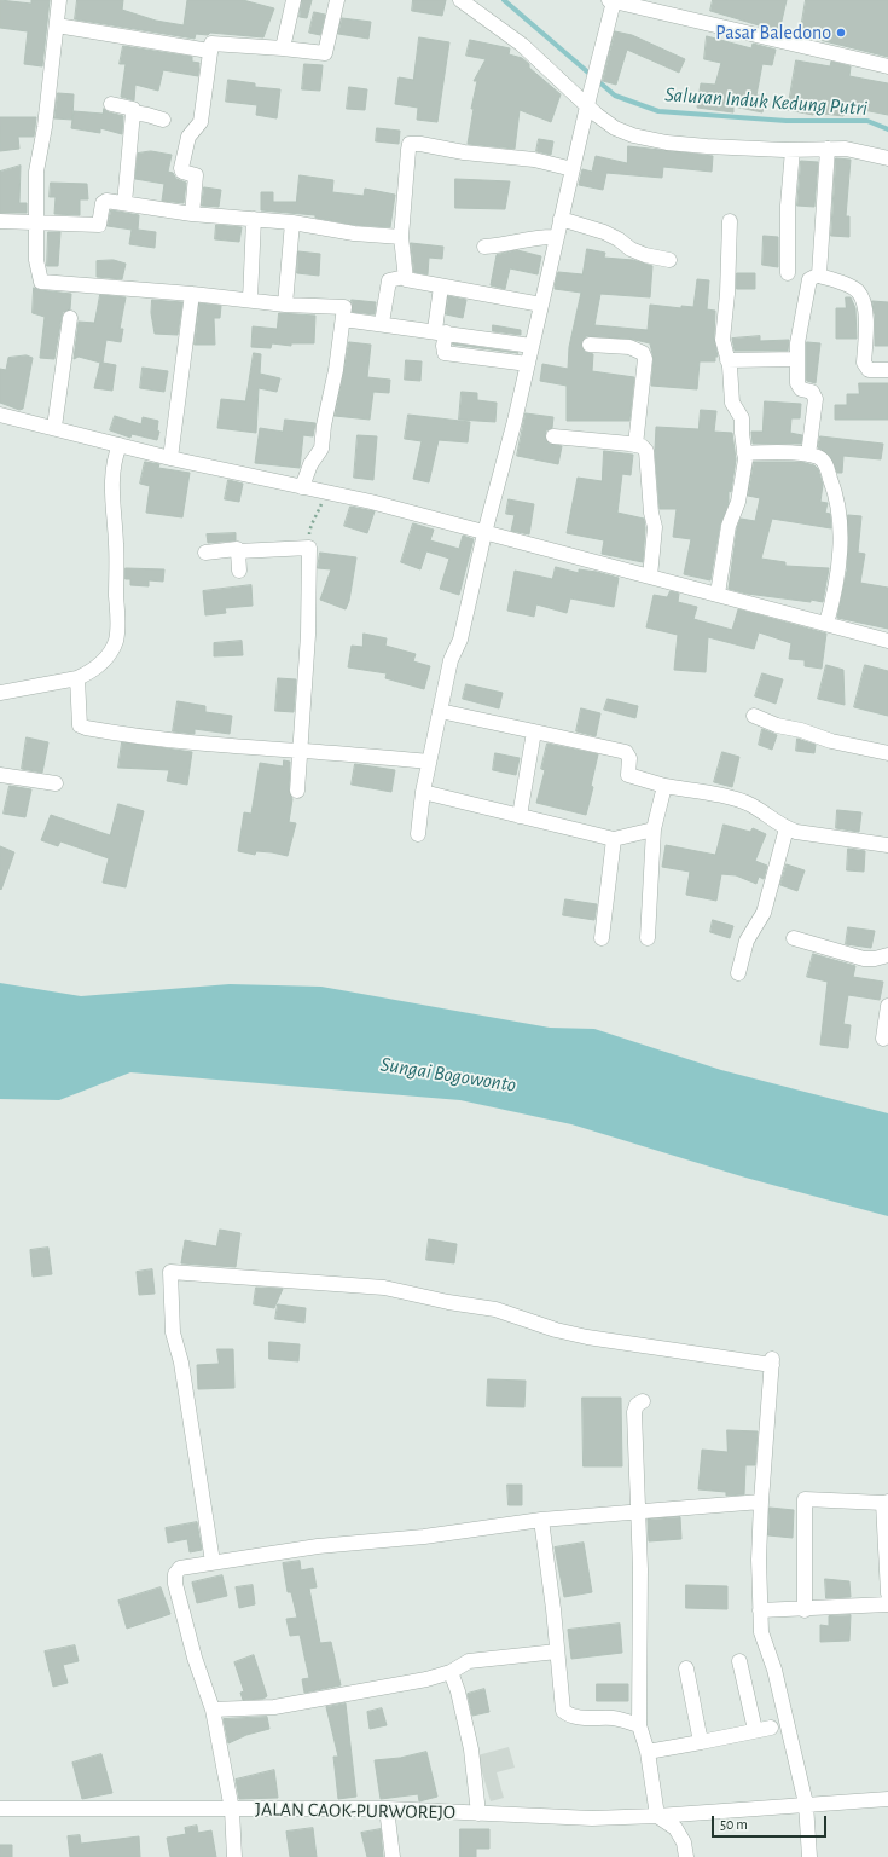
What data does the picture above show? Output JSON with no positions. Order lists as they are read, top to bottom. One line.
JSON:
{"streets":{"street":["JALAN CAOK-PURWOREJO"]},"water":["Saluran Induk Kedung Putri","Sungai Bogowonto"],"places":["Pasar Baledono"],"scale_bar":"50 m"}
